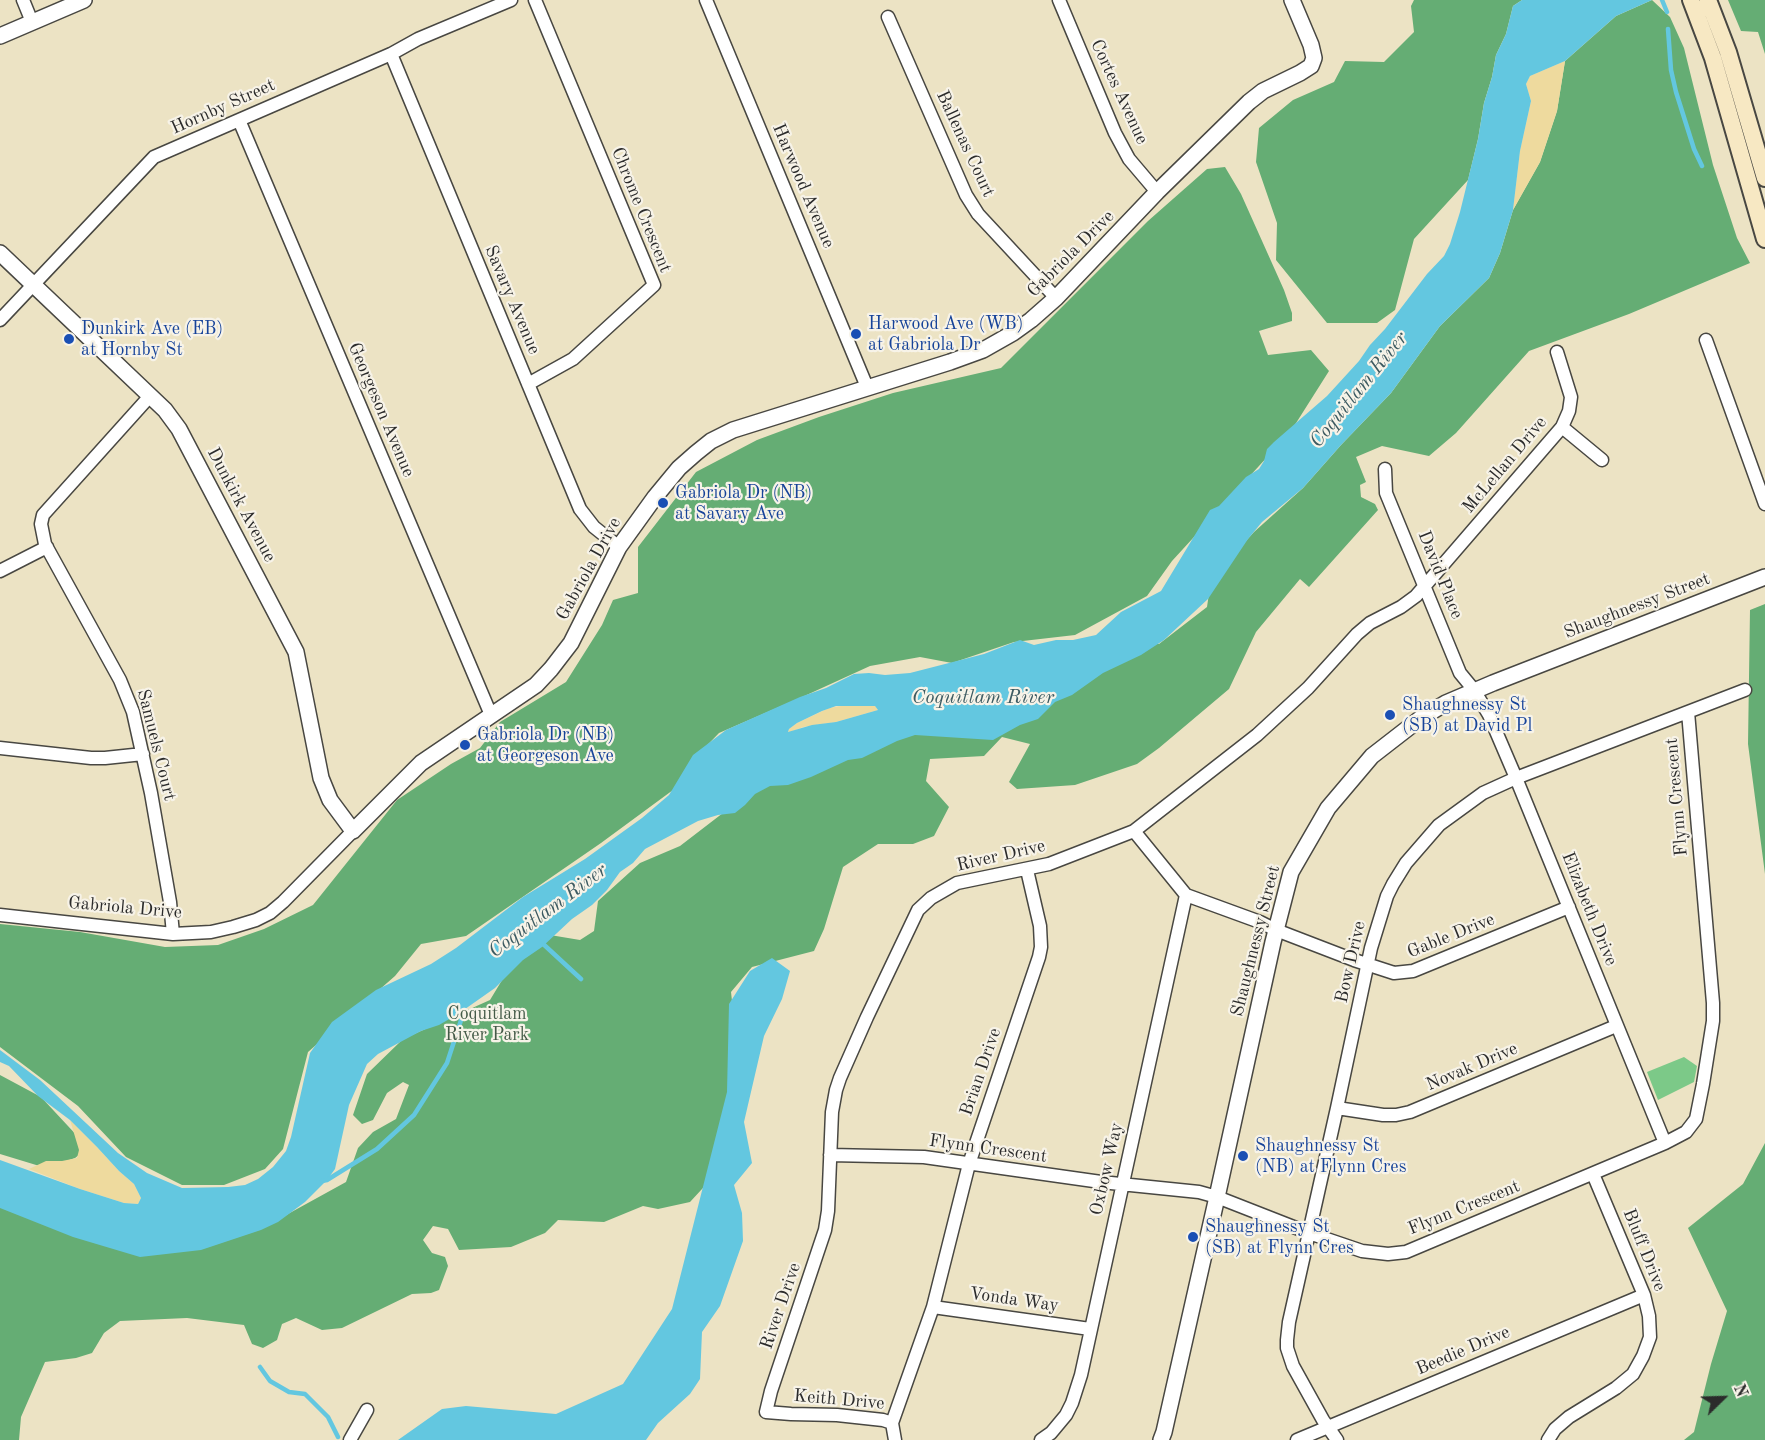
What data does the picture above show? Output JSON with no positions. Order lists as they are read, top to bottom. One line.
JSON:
{"streets":{"street":["Cortes Avenue","Hornby Street","Ballenas Court","Harwood Avenue","Chrome Crescent","Gabriola Drive","Savary Avenue","Georgeson Avenue","McLellan Drive","Dunkirk Avenue","David Place","Shaughnessy Street","Samuels Court","Flynn Crescent","River Drive","Elizabeth Drive","Gable Drive","Bow Drive","Novak Drive","Brian Drive","Oxbow Way","Bluff Drive","Vonda Way","Beedie Drive","Keith Drive"]},"crossings":[["Cortes Avenue","Gabriola Drive"],["Hornby Street","Savary Avenue"],["Hornby Street","Georgeson Avenue"],["Hornby Street","Dunkirk Avenue"],["Ballenas Court","Gabriola Drive"],["Harwood Avenue","Gabriola Drive"],["Chrome Crescent","Savary Avenue"],["Gabriola Drive","Savary Avenue"],["Gabriola Drive","Georgeson Avenue"],["Gabriola Drive","Dunkirk Avenue"],["Gabriola Drive","Samuels Court"],["McLellan Drive","David Place"],["McLellan Drive","River Drive"],["Dunkirk Avenue","Samuels Court"],["David Place","Shaughnessy Street"],["David Place","River Drive"],["David Place","Elizabeth Drive"],["Shaughnessy Street","Flynn Crescent"],["Shaughnessy Street","Elizabeth Drive"],["Shaughnessy Street","Gable Drive"],["Flynn Crescent","River Drive"],["Flynn Crescent","Elizabeth Drive"],["Flynn Crescent","Bow Drive"],["Flynn Crescent","Brian Drive"],["Flynn Crescent","Oxbow Way"],["Flynn Crescent","Bluff Drive"],["River Drive","Brian Drive"],["River Drive","Keith Drive"],["Elizabeth Drive","Gable Drive"],["Elizabeth Drive","Bow Drive"],["Elizabeth Drive","Novak Drive"],["Gable Drive","Bow Drive"],["Gable Drive","Oxbow Way"],["Bow Drive","Novak Drive"],["Bow Drive","Beedie Drive"],["Brian Drive","Vonda Way"],["Brian Drive","Keith Drive"],["Oxbow Way","Vonda Way"],["Bluff Drive","Beedie Drive"]],"water":["Coquitlam River"],"parks":["Coquitlam River Park"],"places":["Harwood Ave (WB) at Gabriola Dr","Dunkirk Ave (EB) at Hornby St","Gabriola Dr (NB) at Savary Ave","Shaughnessy St (SB) at David Pl","Gabriola Dr (NB) at Georgeson Ave","Shaughnessy St (NB) at Flynn Cres","Shaughnessy St (SB) at Flynn Cres"],"north":"top right"}
